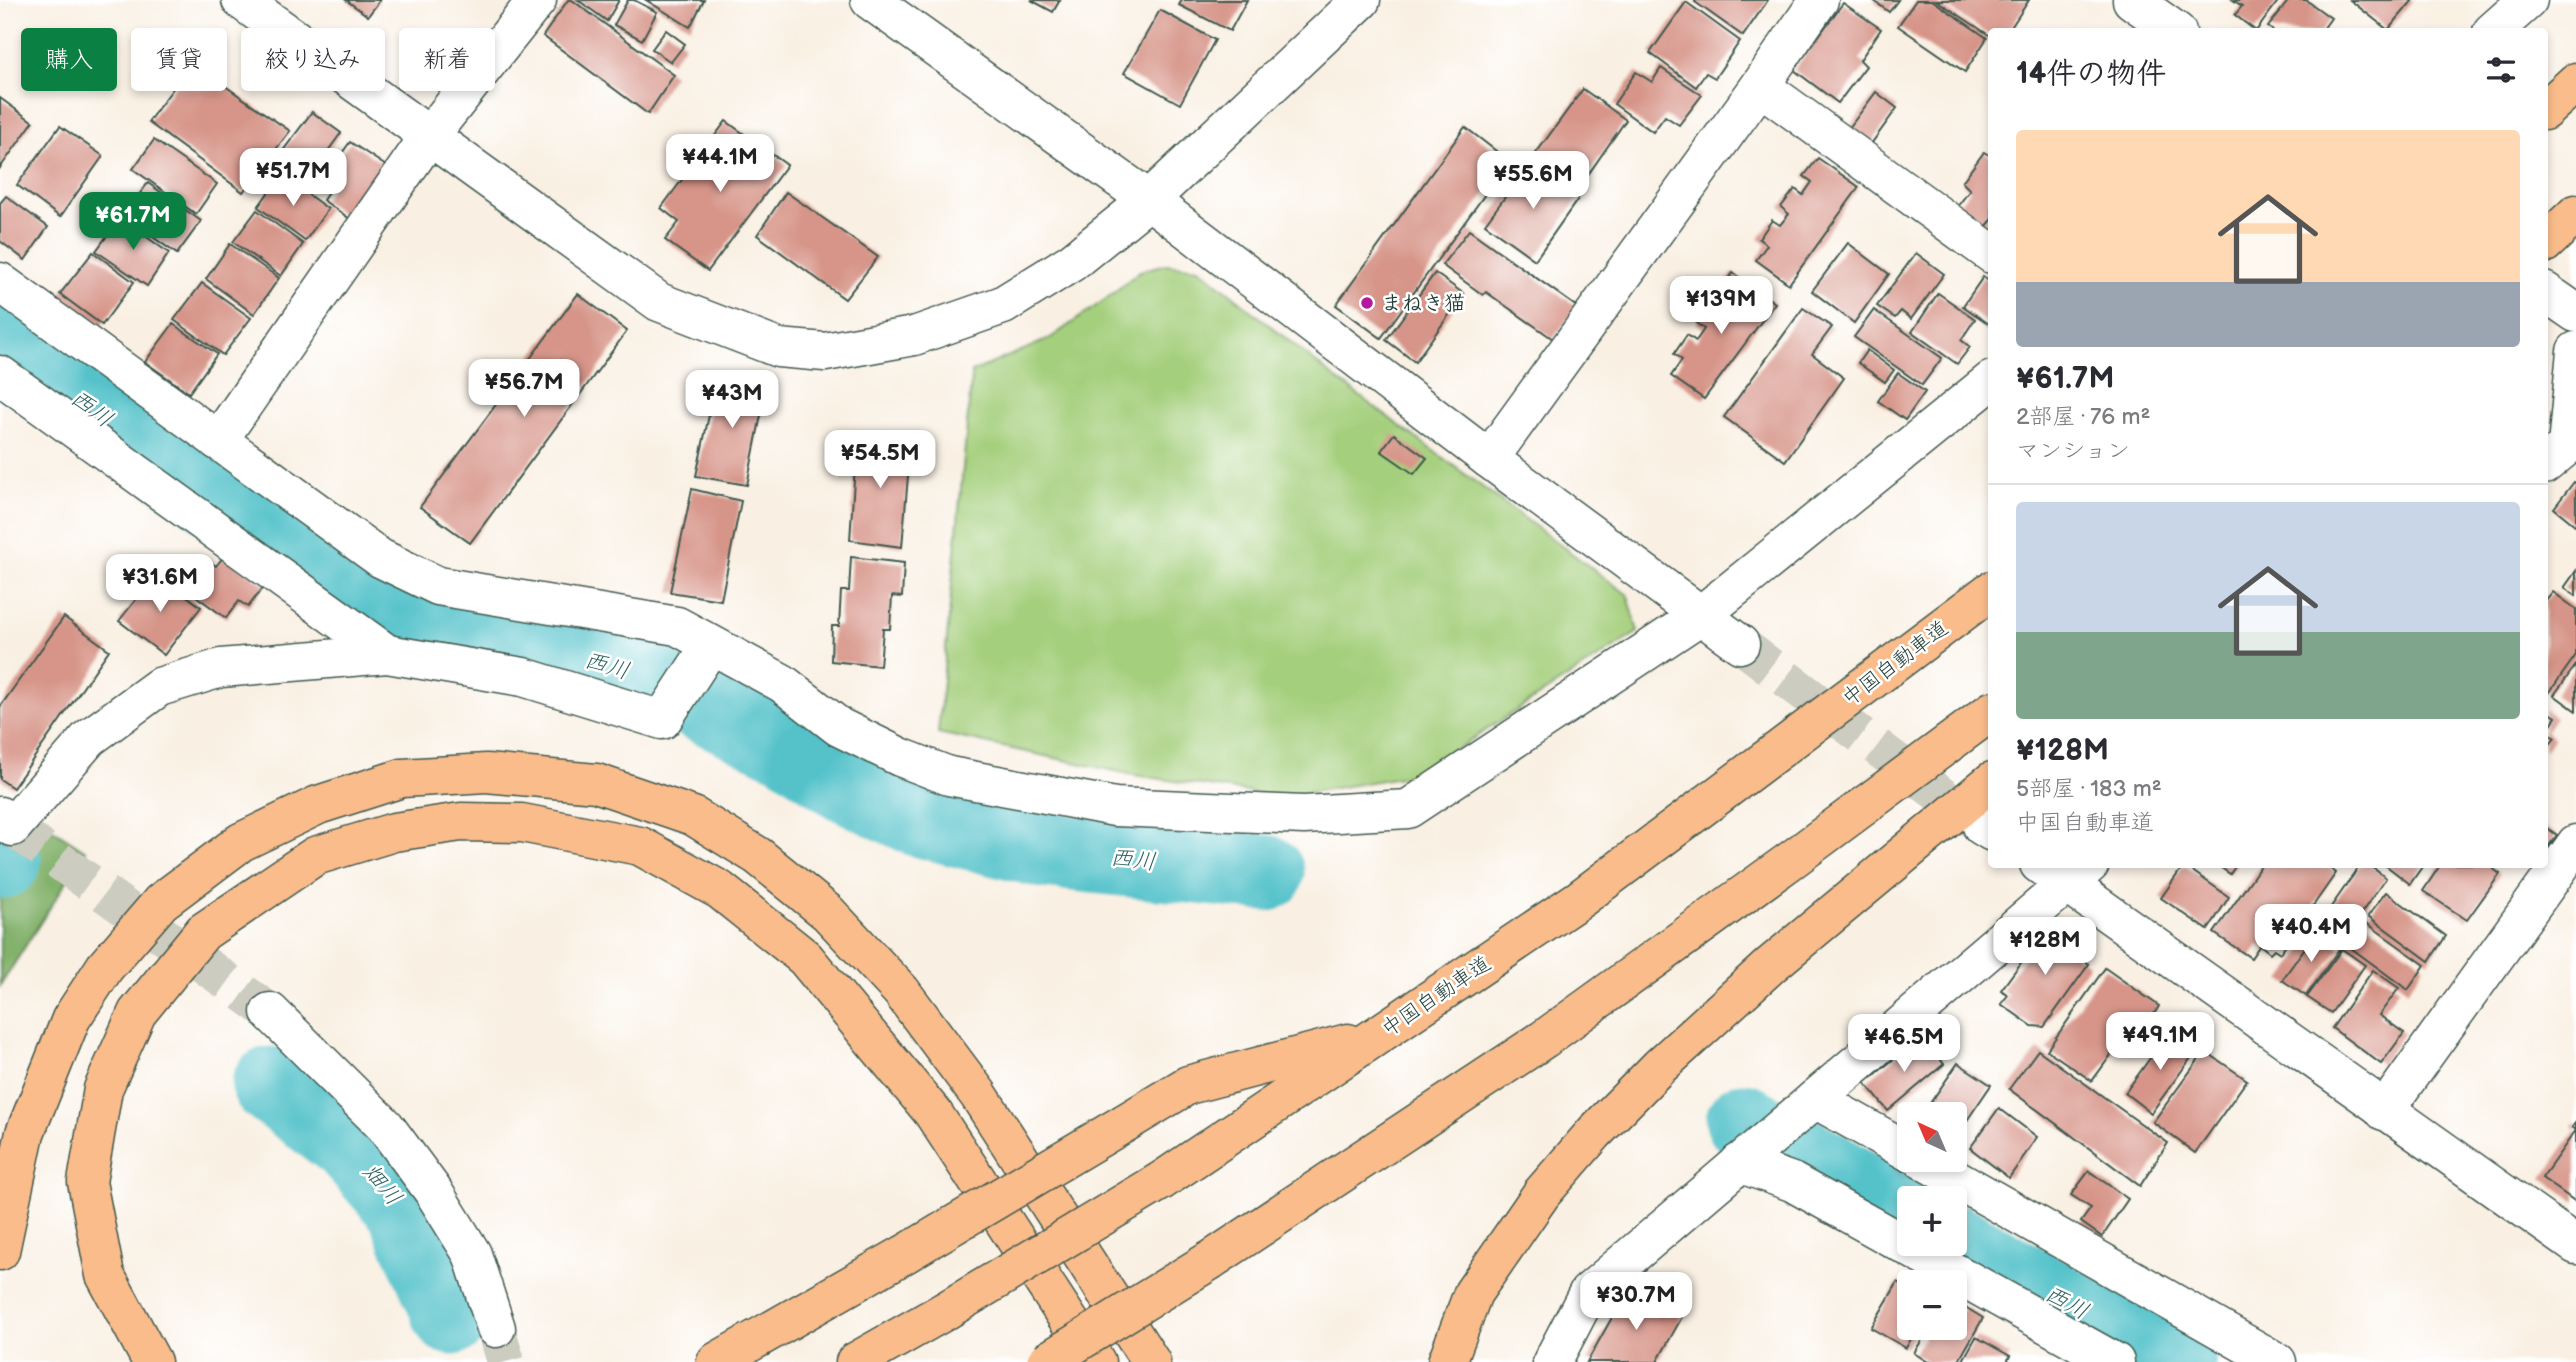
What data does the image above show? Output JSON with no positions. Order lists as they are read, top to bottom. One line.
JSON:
{"streets":{"highway":["中国自動車道"]},"water":["西川","畑川"],"places":["まねき猫"],"north":"top left","page":{"chip":["購入","賃貸","絞り込み","新着"],"heading":"14件の物件","list":[{"name":"¥61.7M","note":"2部屋 · 76 m² · マンション"},{"name":"¥128M","note":"5部屋 · 183 m² · 中国自動車道"}],"price":["¥44.1M","¥51.7M","¥55.6M","¥61.7M","¥139M","¥56.7M","¥43M","¥54.5M","¥31.6M","¥40.4M","¥128M","¥49.1M","¥46.5M","¥30.7M"],"map_buttons":["+","−"]}}
